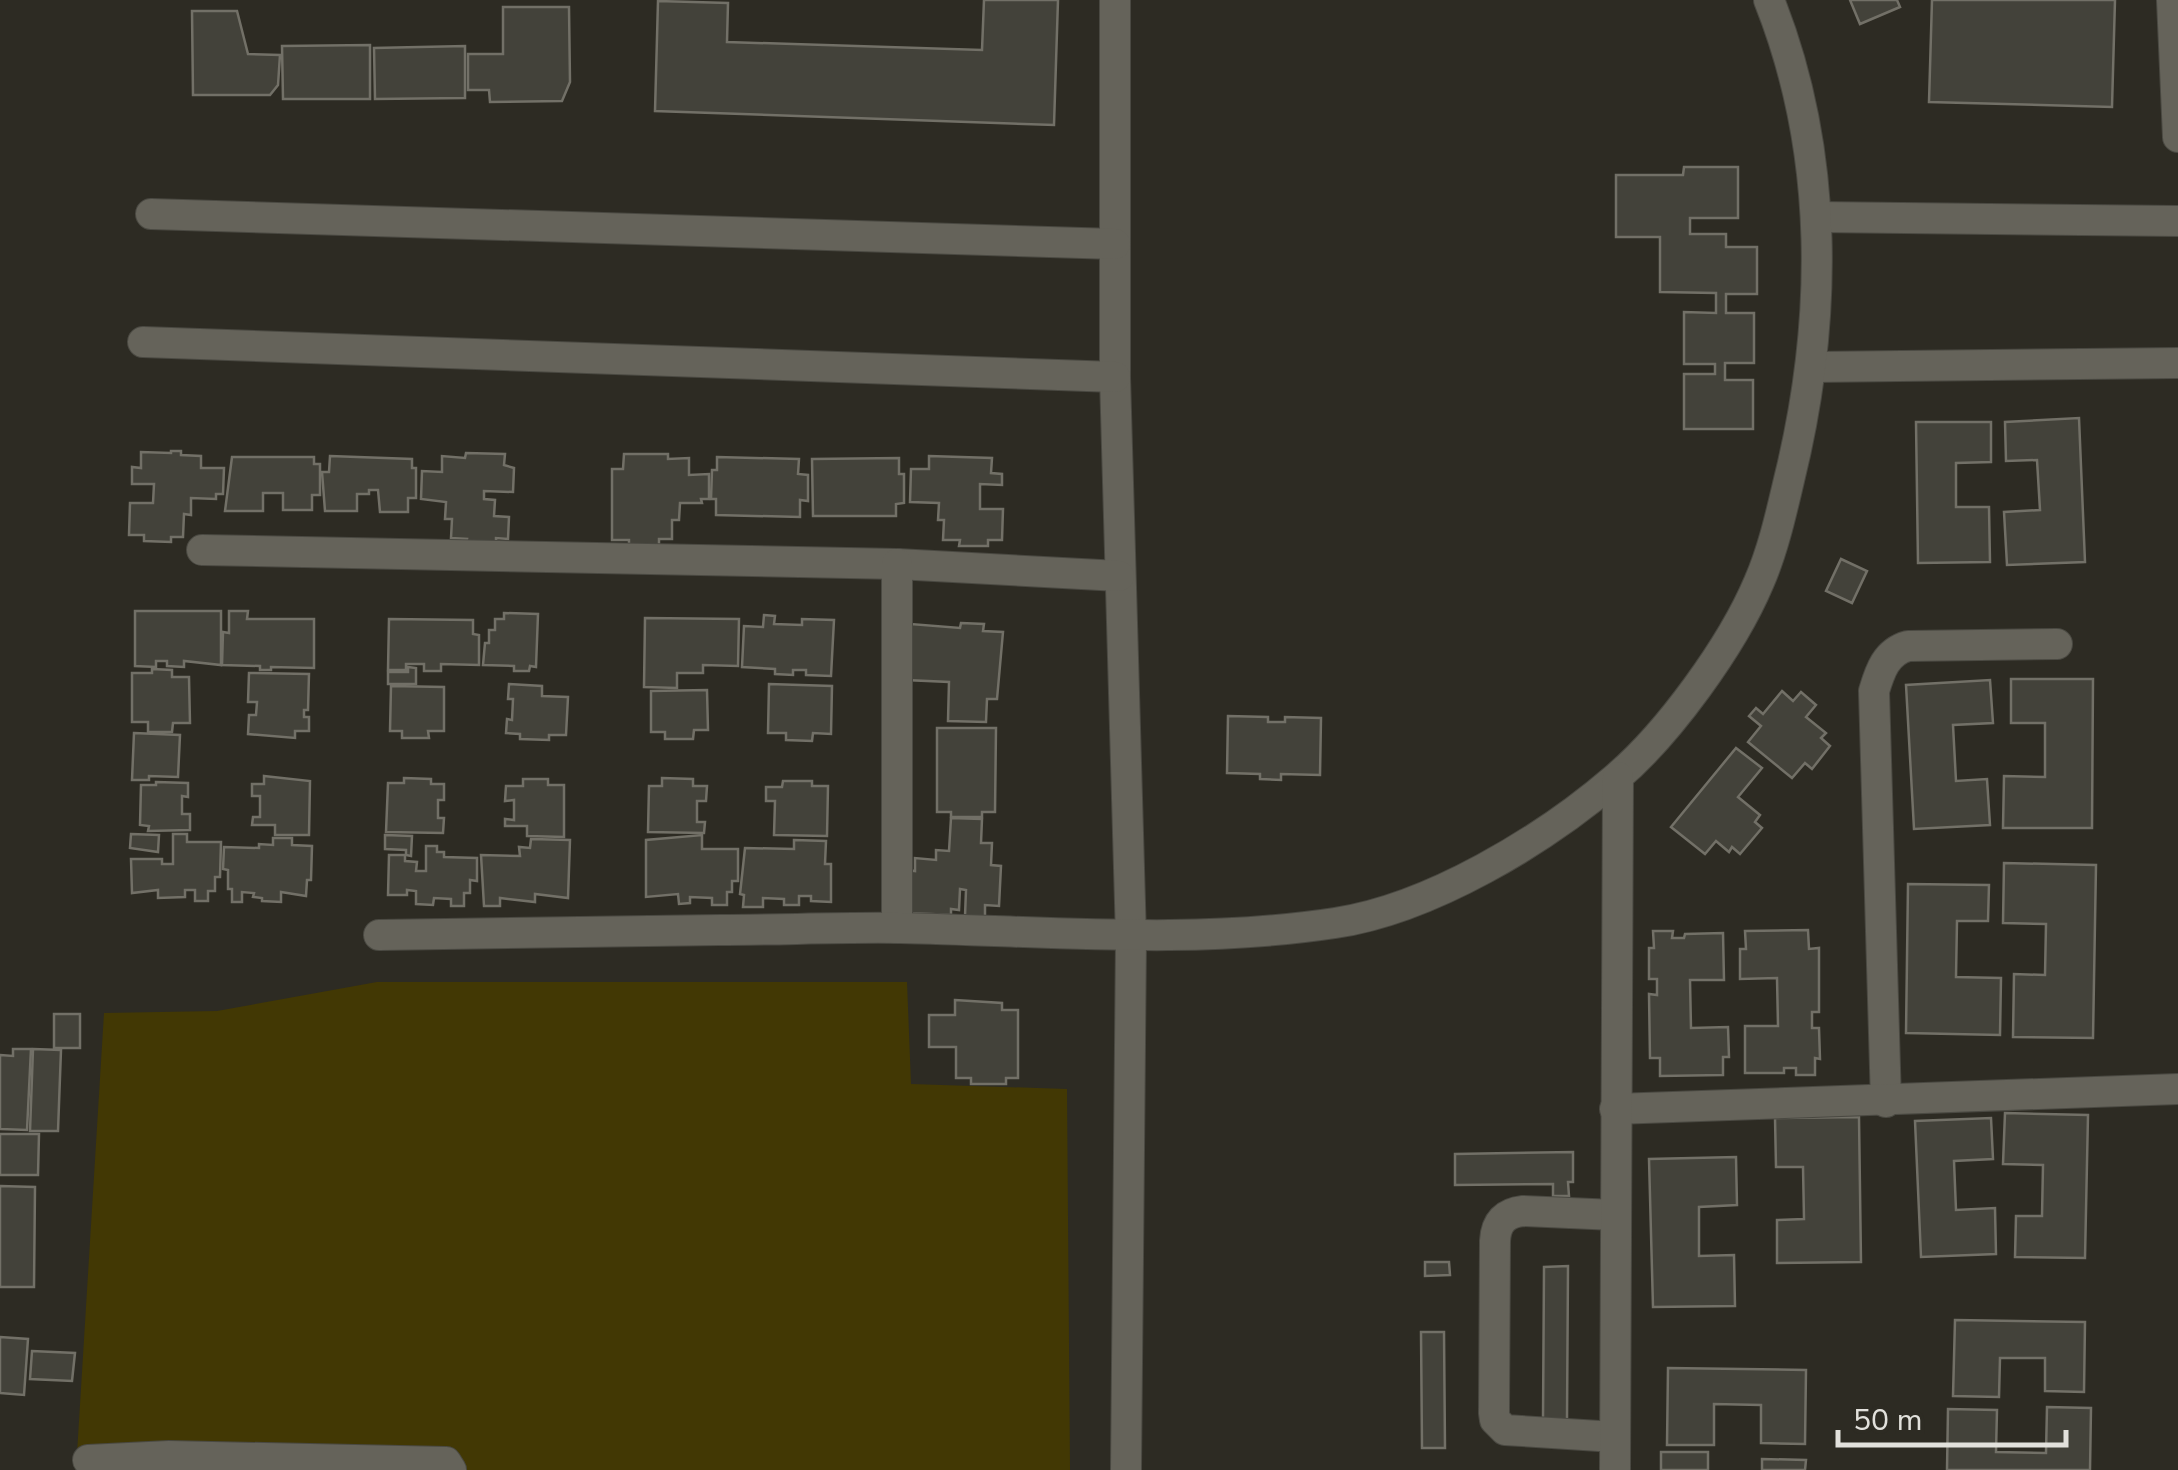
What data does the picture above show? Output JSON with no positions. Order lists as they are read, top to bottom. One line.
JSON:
{"scale_bar":"50 m"}
